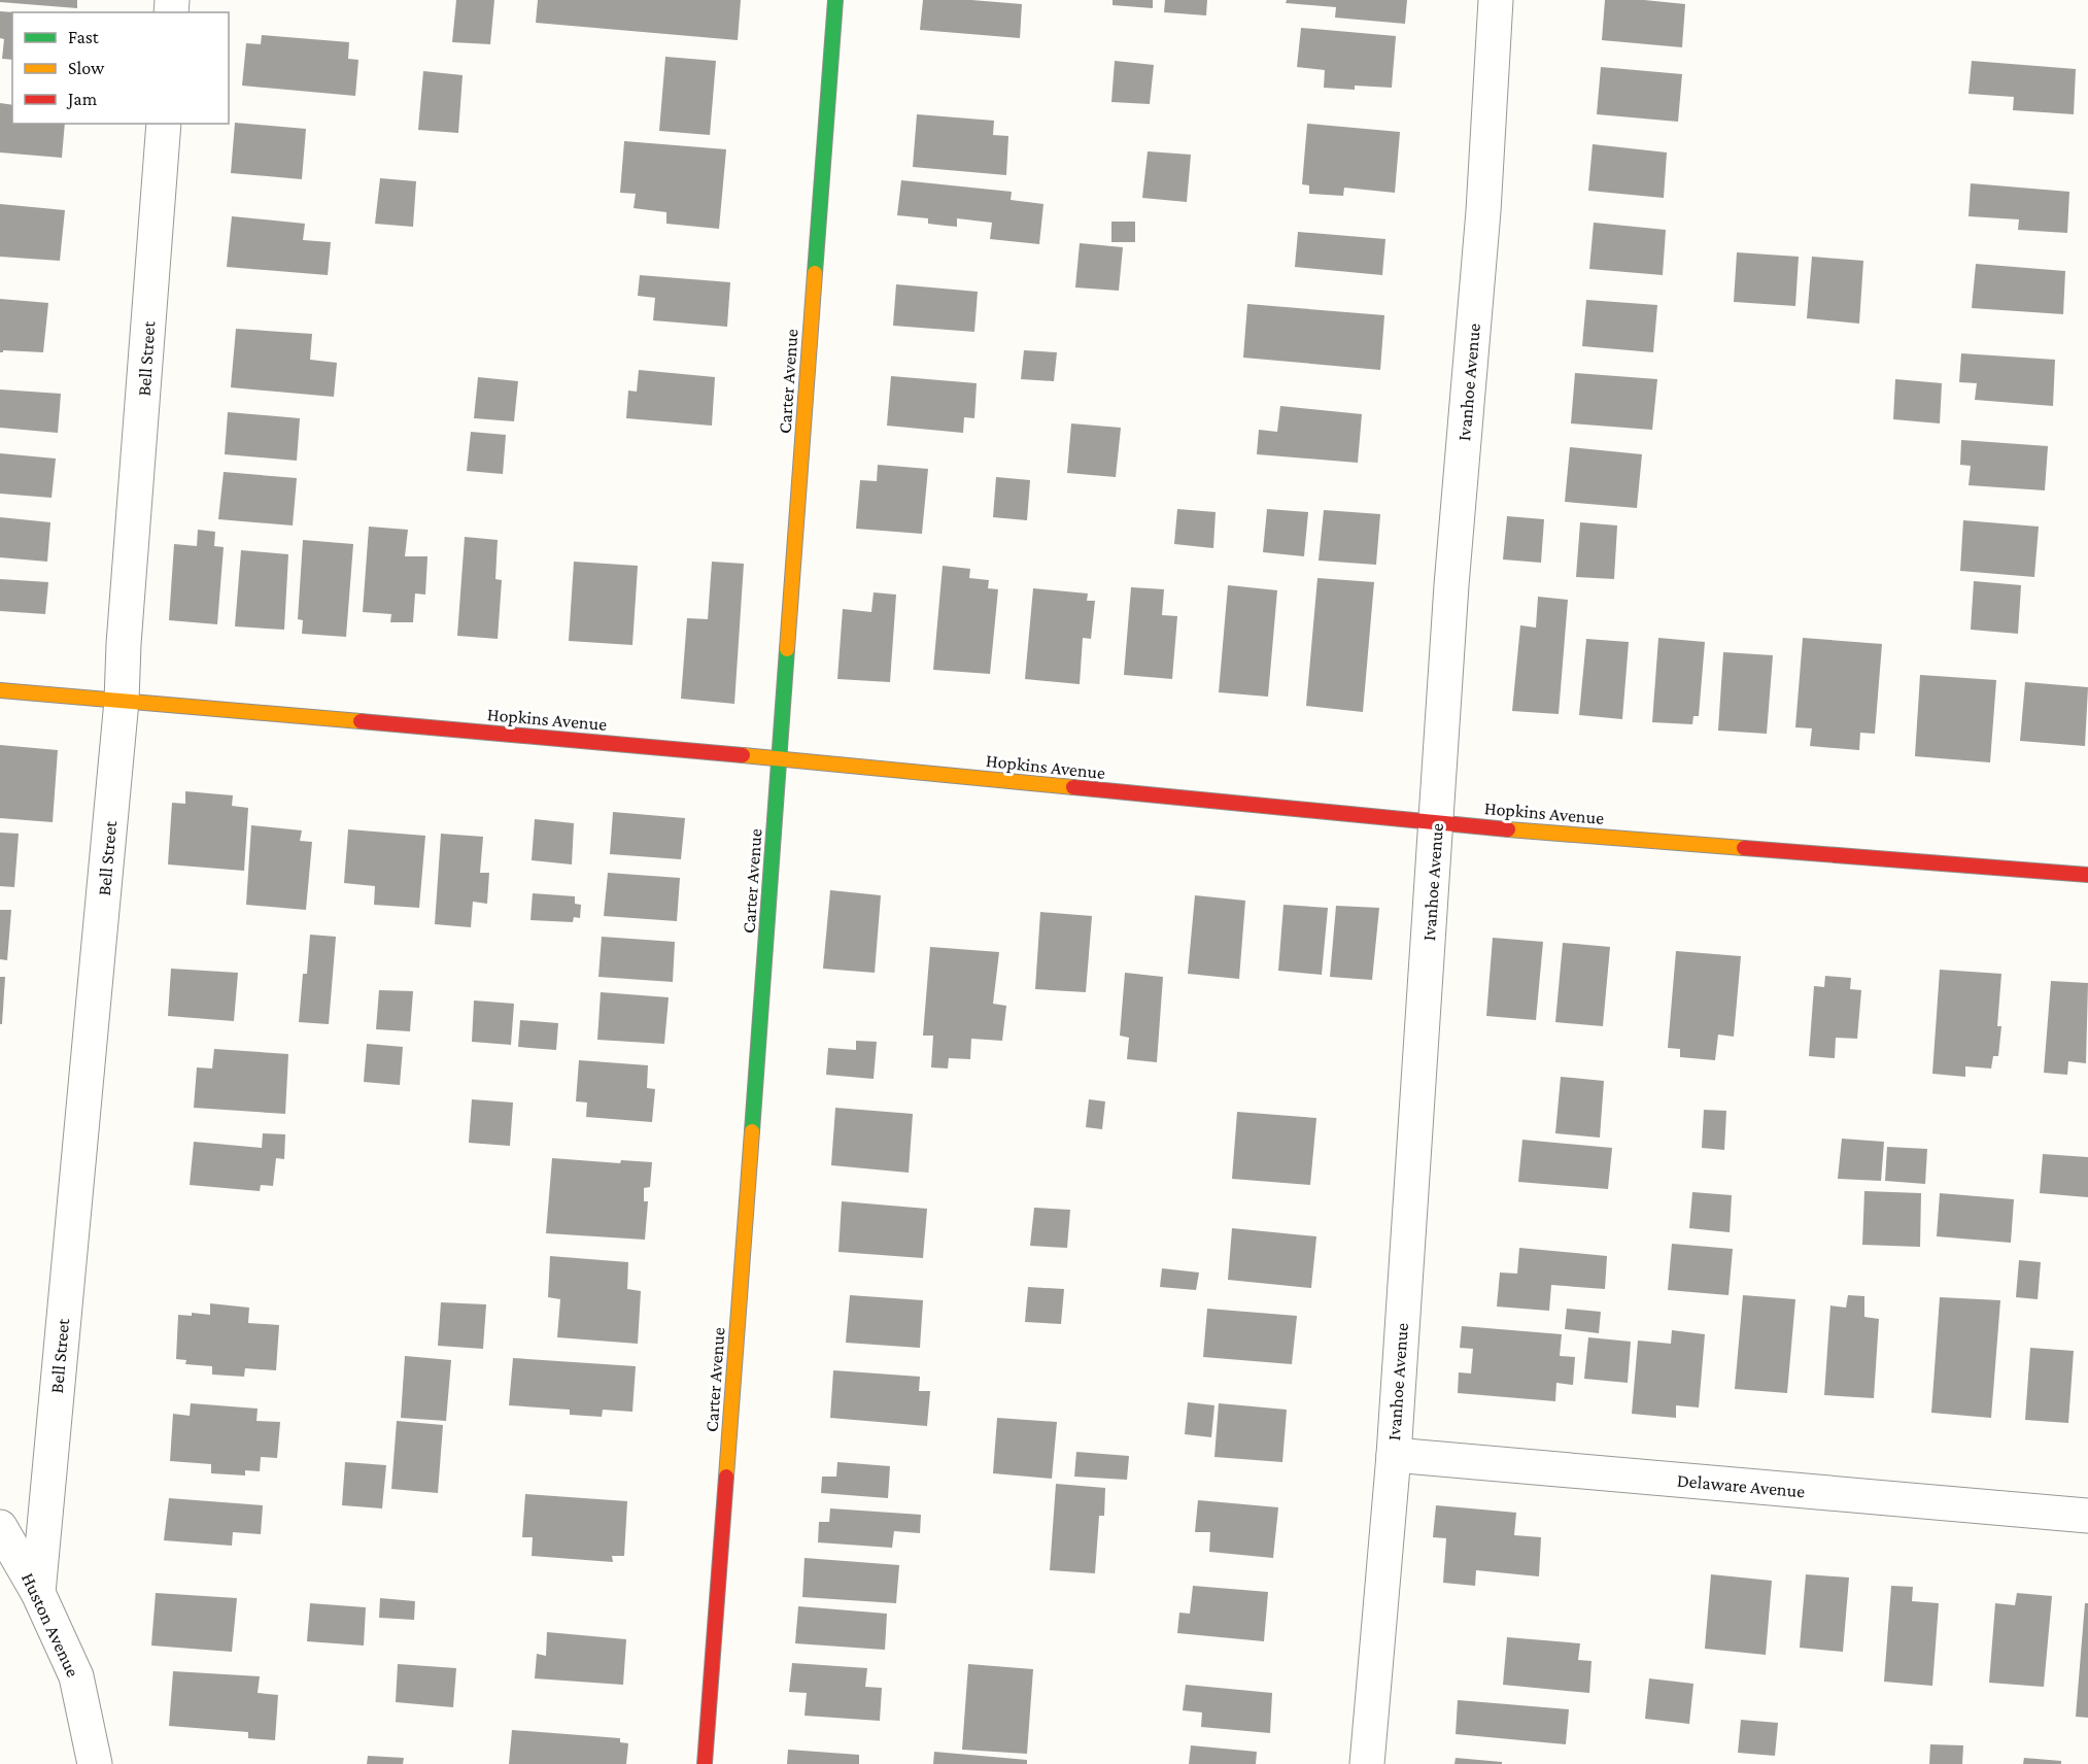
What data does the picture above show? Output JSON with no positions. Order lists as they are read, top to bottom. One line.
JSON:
{"streets":{"street":["Bell Street","Carter Avenue","Ivanhoe Avenue","Hopkins Avenue","Delaware Avenue","Huston Avenue"]},"crossings":[["Bell Street","Hopkins Avenue"],["Bell Street","Huston Avenue"],["Carter Avenue","Hopkins Avenue"],["Ivanhoe Avenue","Hopkins Avenue"],["Ivanhoe Avenue","Delaware Avenue"]],"legend":["Fast","Slow","Jam"]}
